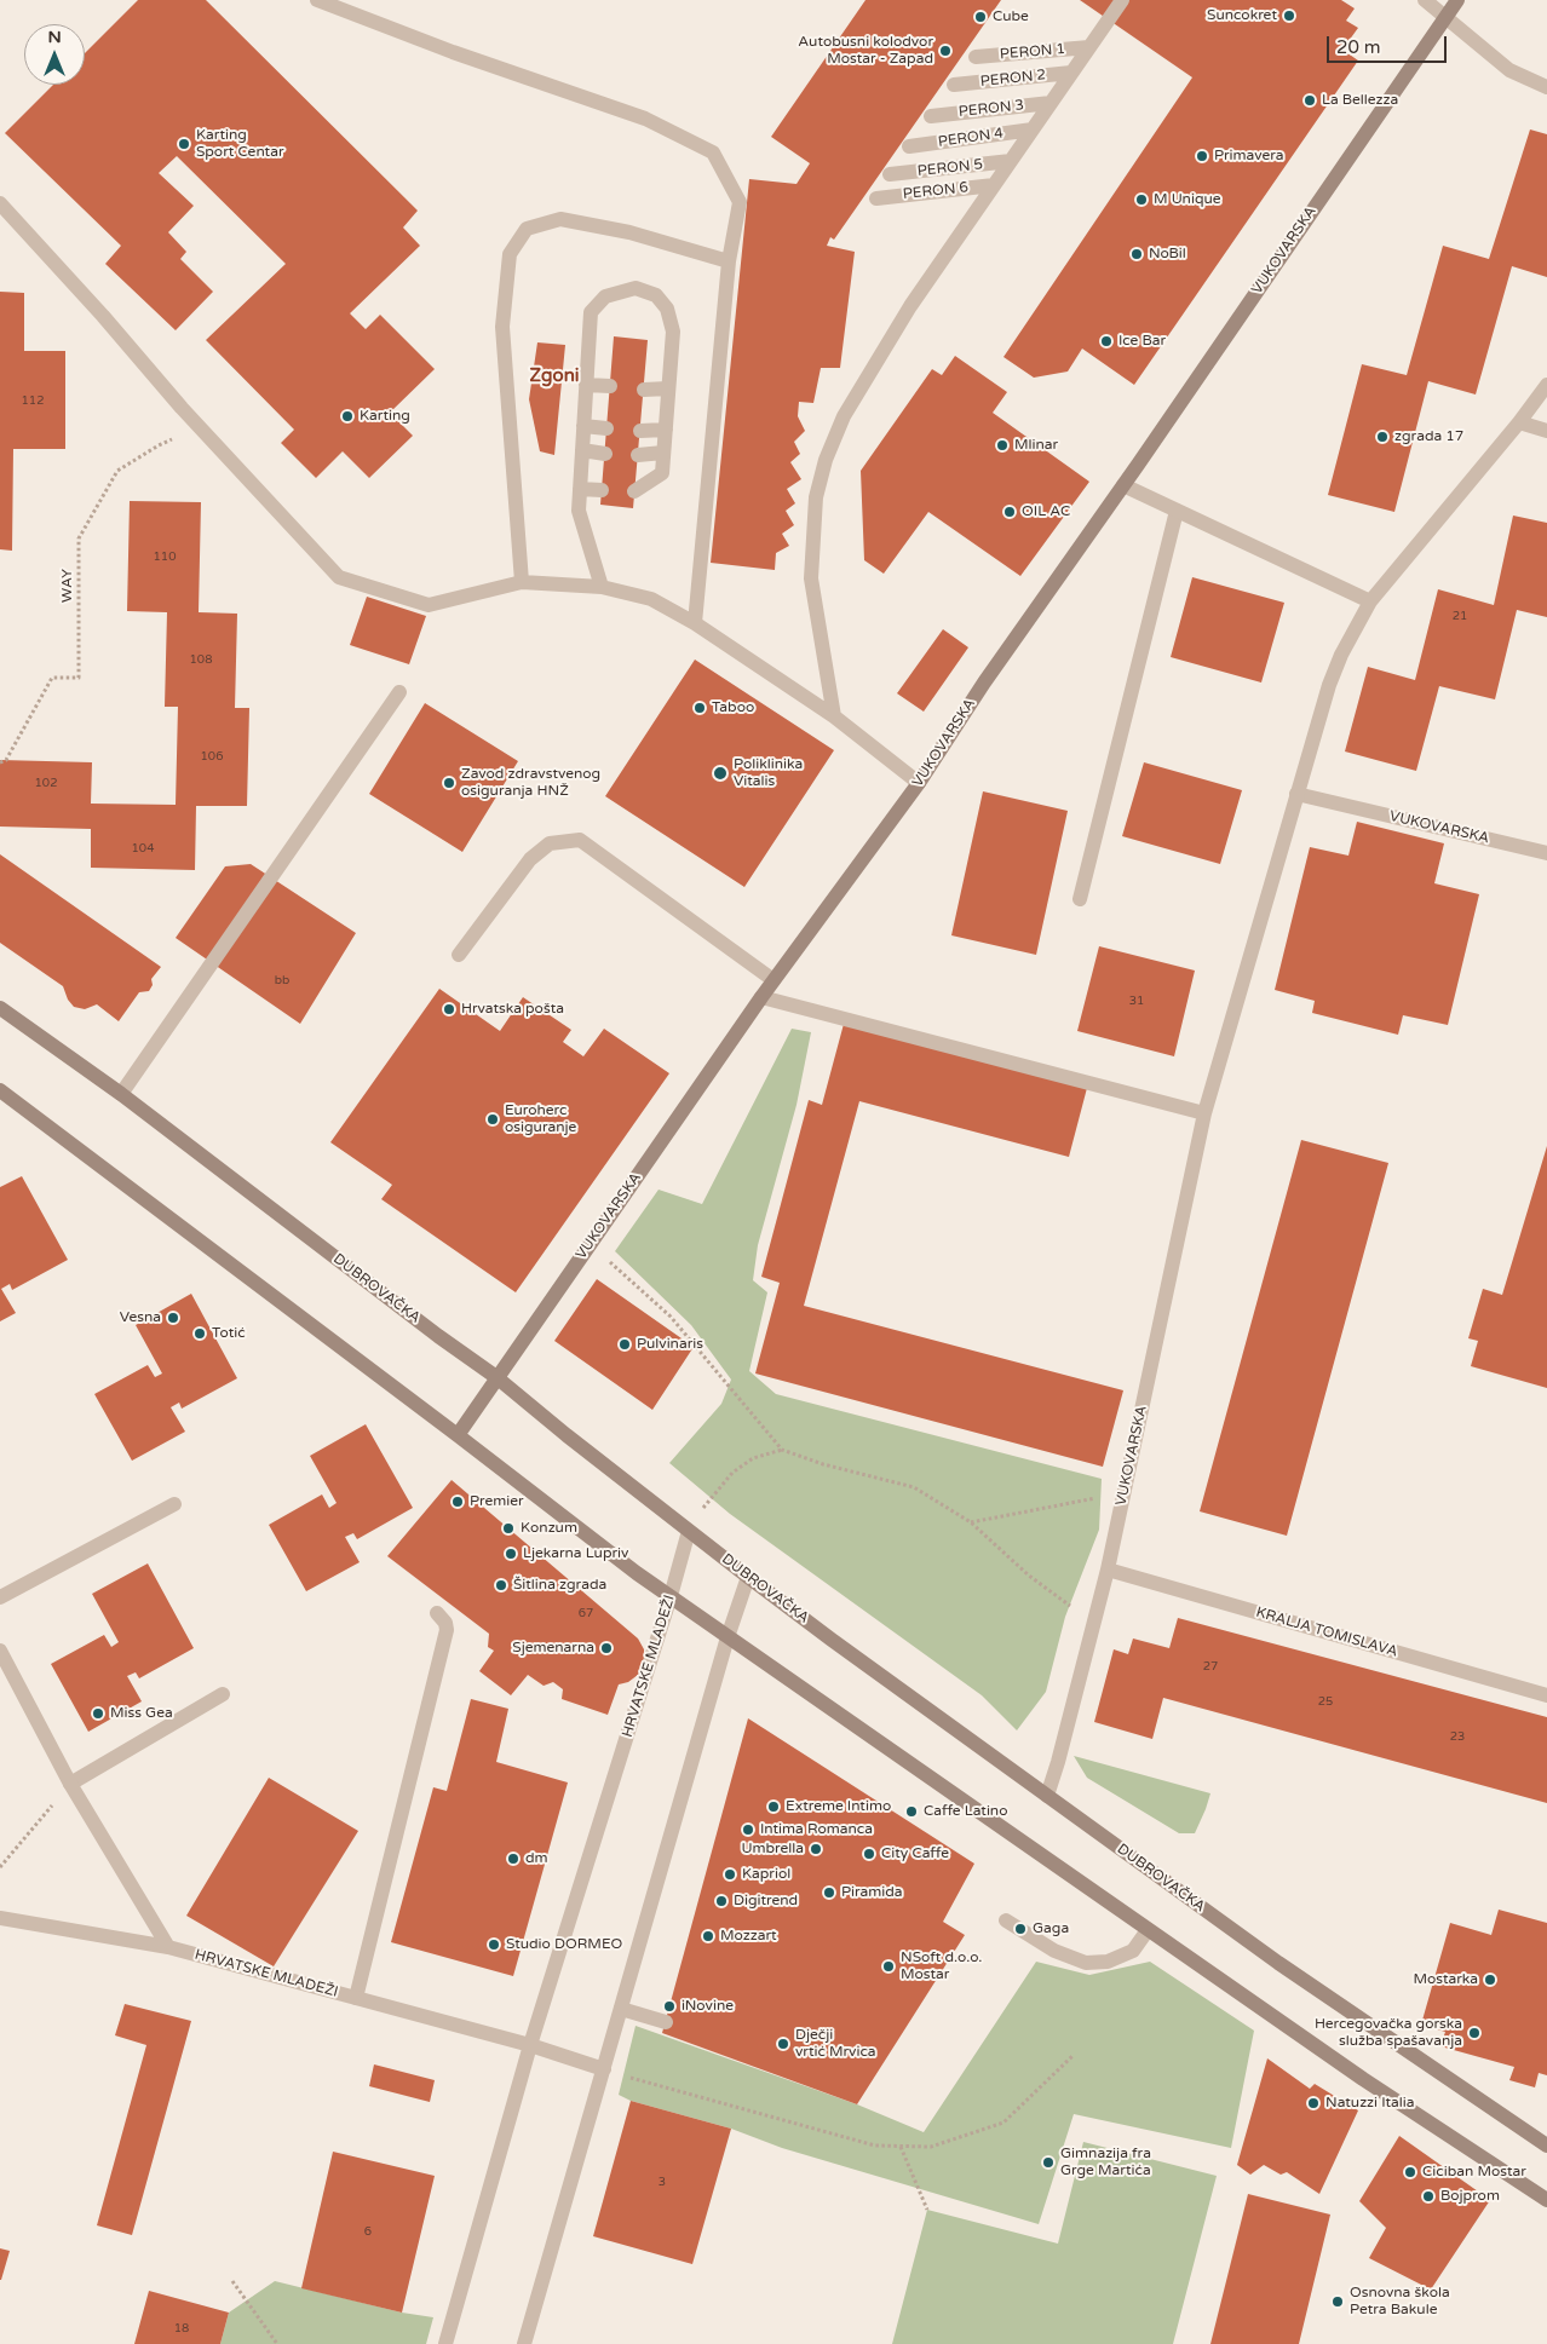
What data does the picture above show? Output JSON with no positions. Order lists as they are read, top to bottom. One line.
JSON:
{"streets":{"street":["PERON 1","PERON 2","PERON 3","PERON 4","PERON 5","PERON 6","VUKOVARSKA","DUBROVAČKA","KRALJA TOMISLAVA","HRVATSKE MLADEŽI"],"path":["WAY"]},"crossings":[["VUKOVARSKA","DUBROVAČKA"],["VUKOVARSKA","KRALJA TOMISLAVA"],["DUBROVAČKA","HRVATSKE MLADEŽI"]],"districts":["Zgoni"],"places":["Suncokret","Cube","Autobusni kolodvor Mostar - Zapad","La Bellezza","Karting Sport Centar","Primavera","M Unique","NoBil","Ice Bar","Karting","zgrada 17","Mlinar","OIL AC","Taboo","Poliklinika Vitalis","Zavod zdravstvenog osiguranja HNŽ","Hrvatska pošta","Euroherc osiguranje","Vesna","Totić","Pulvinaris","Premier","Konzum","Ljekarna Lupriv","Šitlina zgrada","Sjemenarna","Miss Gea","Extreme Intimo","Caffe Latino","Intima Romanca","Umbrella","City Caffe","dm","Kapriol","Piramida","Digitrend","Gaga","Mozzart","Studio DORMEO","NSoft d.o.o. Mostar","Mostarka","iNovine","Hercegovačka gorska služba spašavanja","Dječji vrtić Mrvica","Natuzzi Italia","Gimnazija fra Grge Martića","Ciciban Mostar","Bojprom","Osnovna škola Petra Bakule"],"house_numbers":["112","110","21","108","106","102","104","bb","31","67","27","25","23","3","6","18"],"scale_bar":"20 m","north":"top"}
